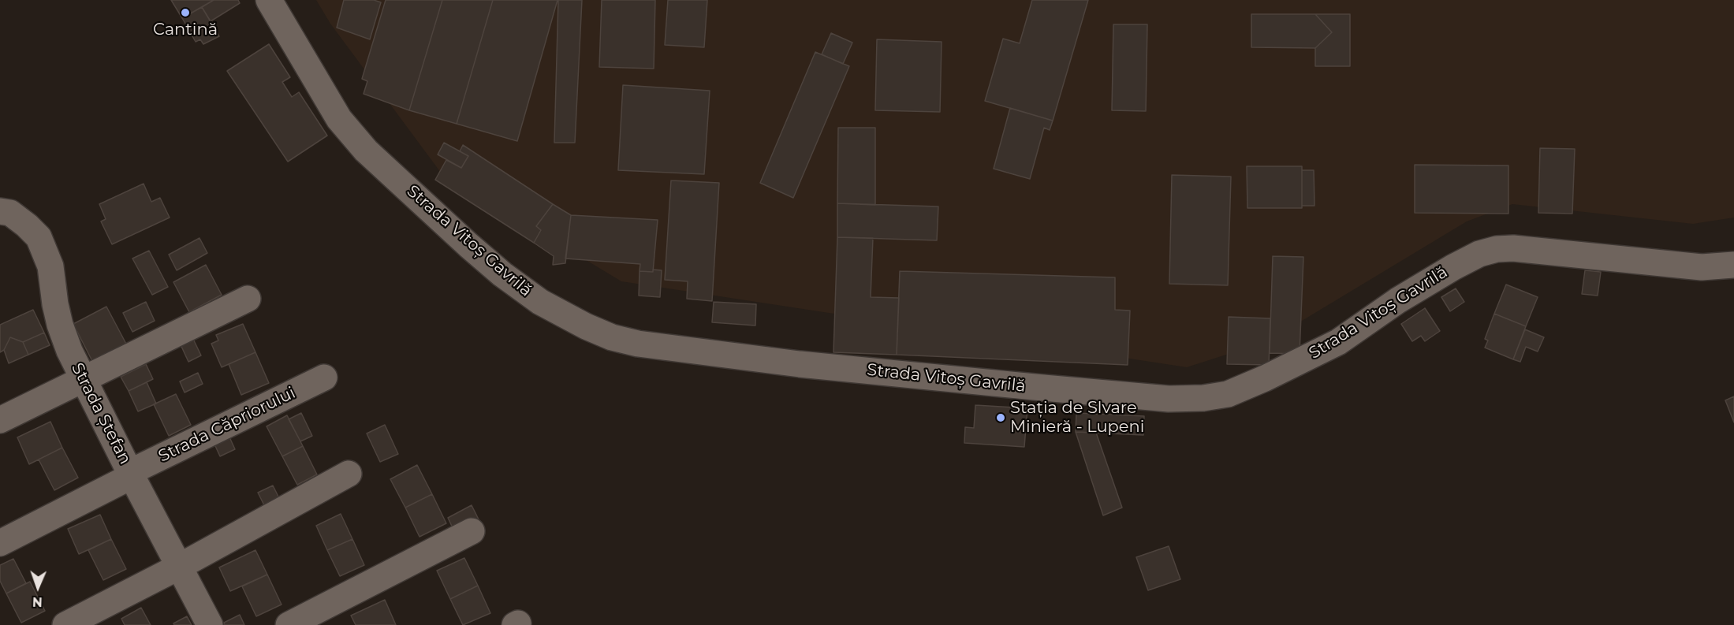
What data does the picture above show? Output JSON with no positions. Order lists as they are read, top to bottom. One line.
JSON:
{"streets":{"street":["Strada Vitoș Gavrilă","Strada Ștefan","Strada Căpriorului"]},"crossings":[["Strada Ștefan","Strada Căpriorului"]],"places":["Cantină","Stația de Slvare Minieră - Lupeni"],"north":"bottom"}
